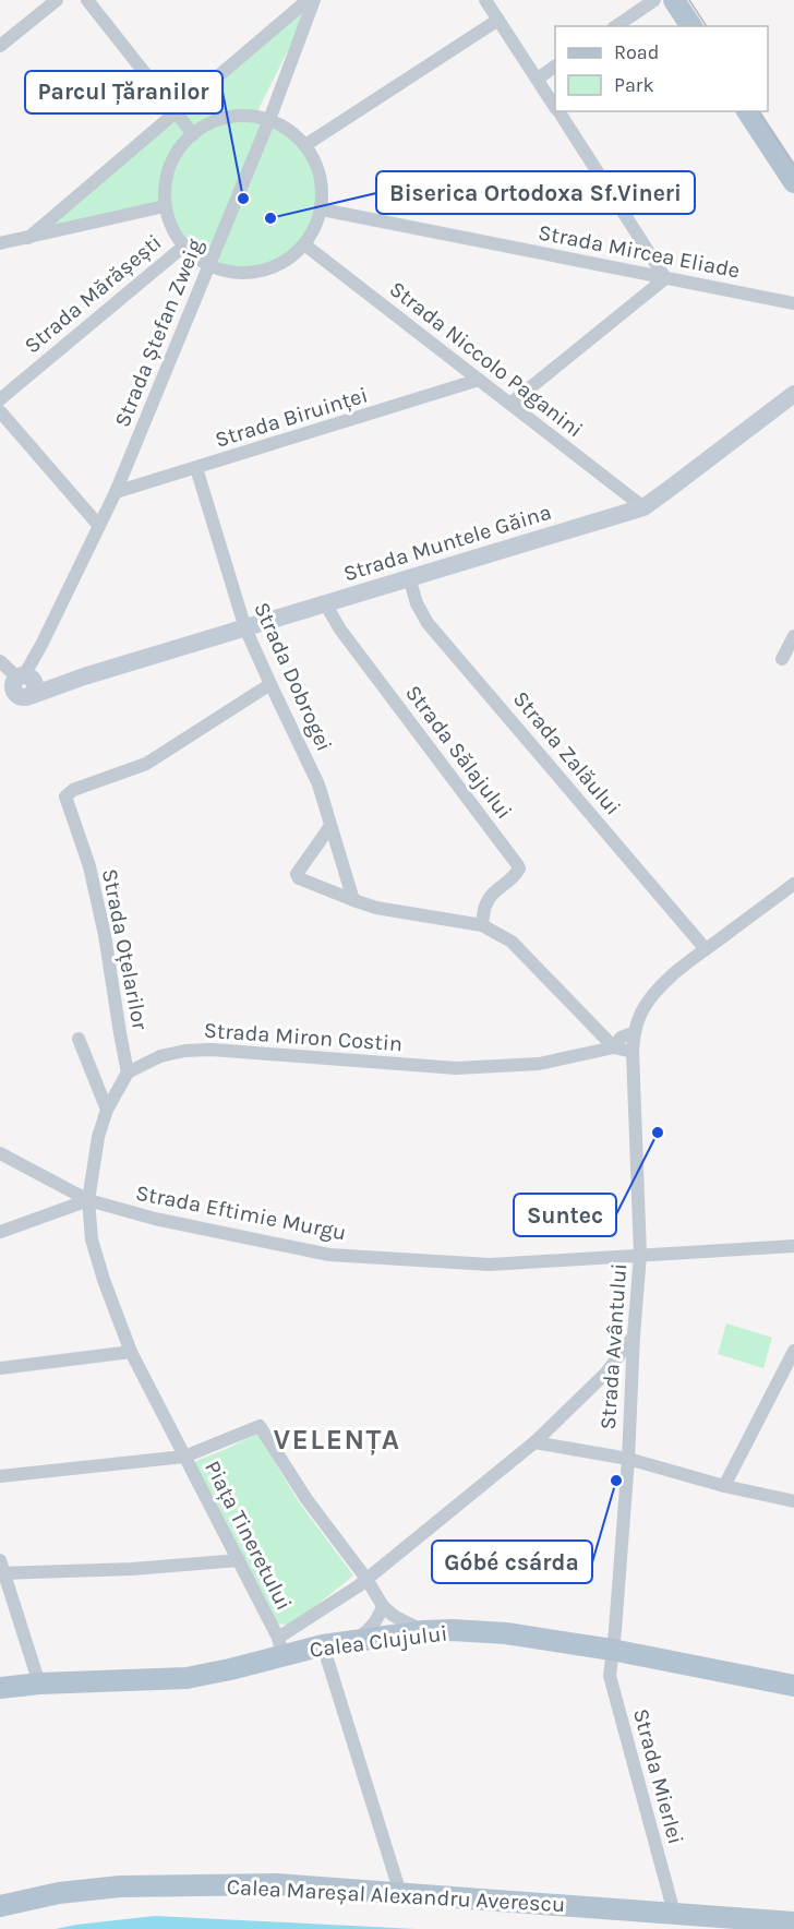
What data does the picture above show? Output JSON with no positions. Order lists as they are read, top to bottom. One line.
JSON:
{"streets":{"main road":["Calea Clujului","Calea Mareșal Alexandru Averescu"],"street":["Strada Mircea Eliade","Strada Mărășești","Strada Ștefan Zweig","Strada Niccolo Paganini","Strada Biruinței","Strada Muntele Găina","Strada Dobrogei","Strada Sălajului","Strada Zalăului","Strada Oțelarilor","Strada Miron Costin","Strada Eftimie Murgu","Strada Avântului","Piața Tineretului","Strada Mierlei"]},"crossings":[["Strada Ștefan Zweig","Strada Biruinței"],["Strada Ștefan Zweig","Strada Muntele Găina"],["Strada Niccolo Paganini","Strada Biruinței"],["Strada Niccolo Paganini","Strada Muntele Găina"],["Strada Biruinței","Strada Dobrogei"],["Strada Muntele Găina","Strada Dobrogei"],["Strada Muntele Găina","Strada Sălajului"],["Strada Muntele Găina","Strada Zalăului"],["Strada Dobrogei","Strada Oțelarilor"],["Strada Zalăului","Strada Avântului"],["Strada Oțelarilor","Strada Miron Costin"],["Strada Miron Costin","Strada Avântului"],["Strada Eftimie Murgu","Strada Avântului"],["Strada Avântului","Calea Clujului"],["Strada Avântului","Strada Mierlei"],["Piața Tineretului","Calea Clujului"],["Calea Clujului","Strada Mierlei"],["Strada Mierlei","Calea Mareșal Alexandru Averescu"]],"districts":["VELENȚA"],"places":["Parcul Țăranilor","Biserica Ortodoxa Sf.Vineri","Suntec","Góbé csárda"],"legend":["Road","Park"]}
